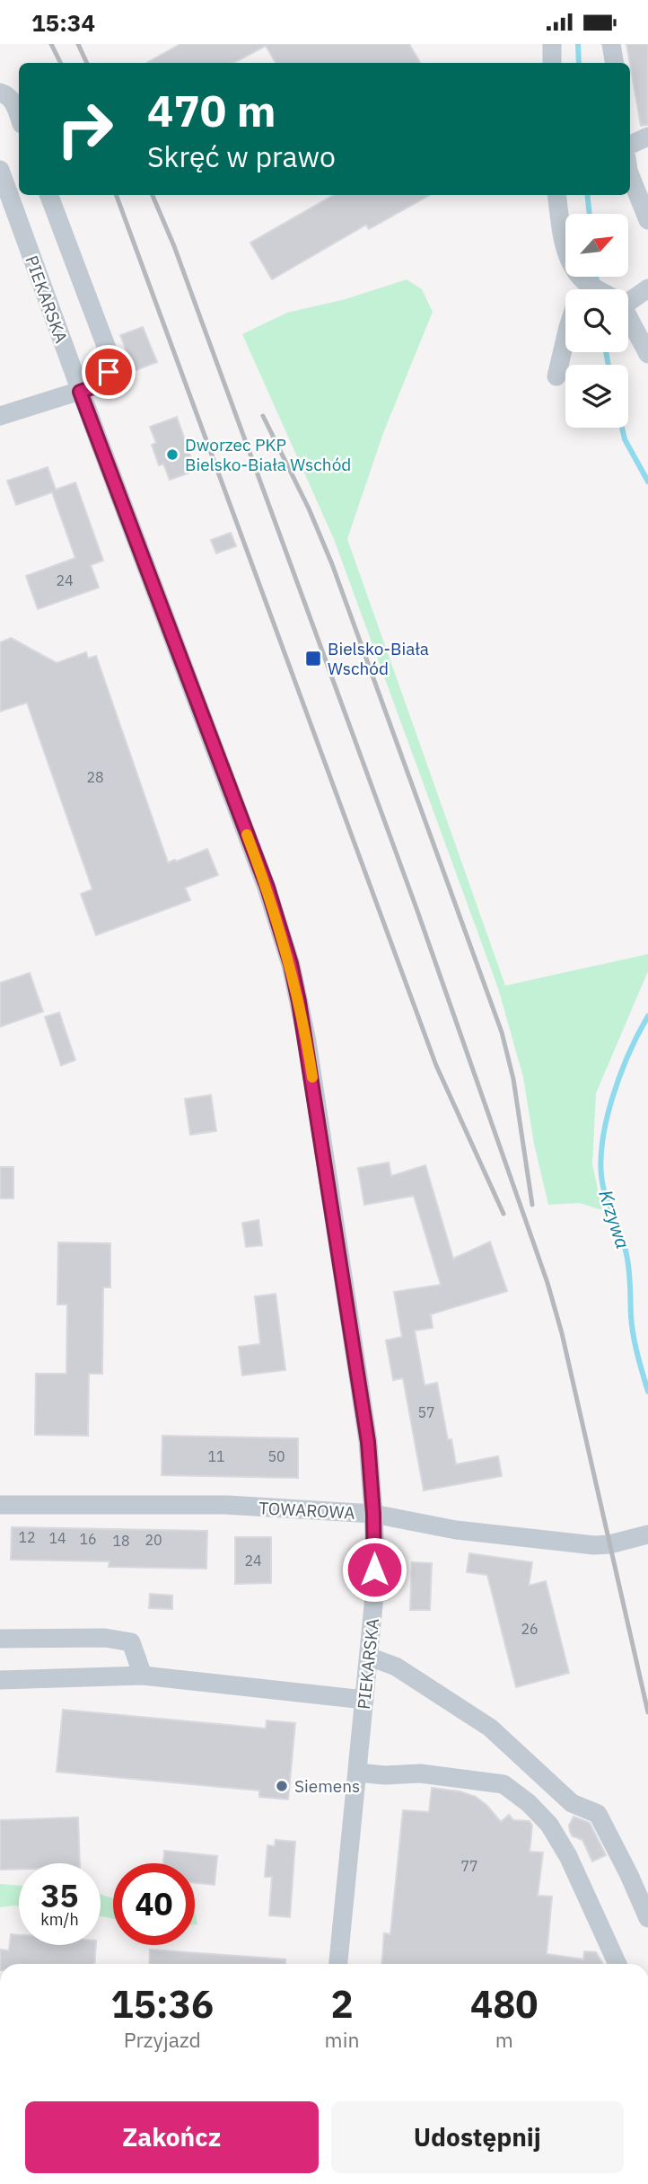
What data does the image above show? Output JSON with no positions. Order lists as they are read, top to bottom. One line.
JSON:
{"streets":{"street":["PIEKARSKA","TOWAROWA"]},"crossings":[["PIEKARSKA","TOWAROWA"]],"water":["Krzywa"],"places":{"other":["Dworzec PKP Bielsko-Biała Wschód","Siemens"],"transit":["Bielsko-Biała Wschód"]},"house_numbers":["24","28","57","11","50","12","14","16","20","18","24","26","77"],"north":"top right","page":{"status":"15:34","turn":["470 m","Skręć w prawo"],"speed":"35 km/h","limit":"40","eta":["15:36","Przyjazd","2","min","480","m"],"buttons":["Zakończ","Udostępnij"]}}
